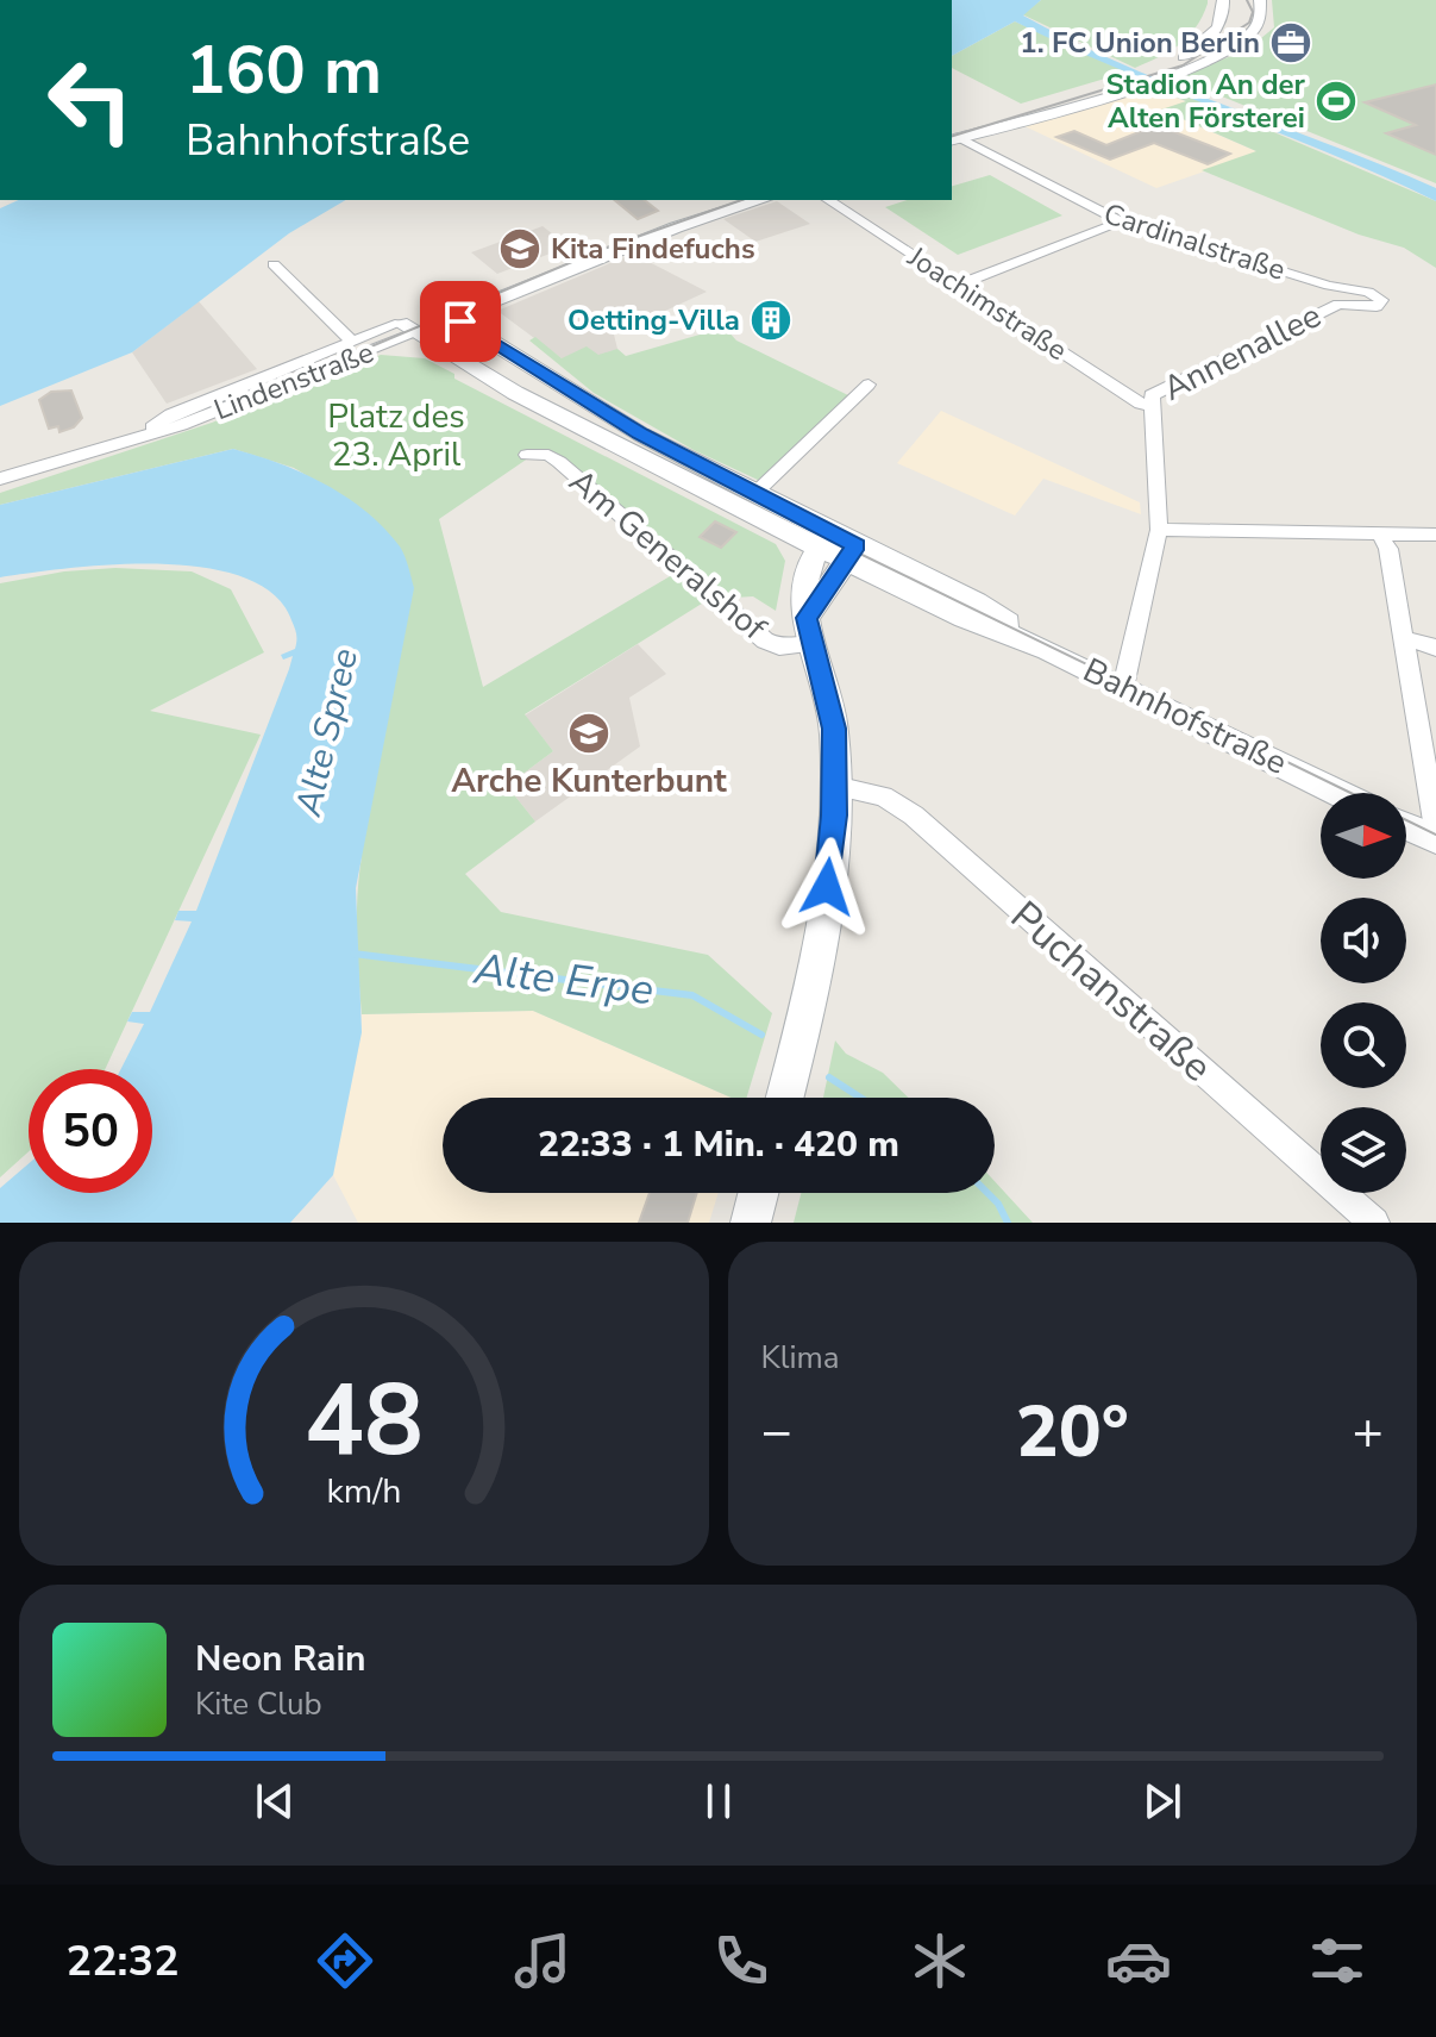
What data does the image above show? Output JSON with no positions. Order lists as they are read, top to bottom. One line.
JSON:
{"streets":{"main road":["Lindenstraße","Bahnhofstraße"],"street":["Cardinalstraße","Joachimstraße","Annenallee","Am Generalshof","Puchanstraße"]},"crossings":[["Cardinalstraße","Annenallee"],["Joachimstraße","Annenallee"],["Annenallee","Bahnhofstraße"],["Lindenstraße","Bahnhofstraße"]],"water":["Alte Spree","Alte Erpe"],"parks":["Platz des 23. April"],"places":{"office":["1. FC Union Berlin"],"sports":["Stadion An der Alten Försterei"],"school or university":["Kita Findefuchs","Arche Kunterbunt"],"building":["Oetting-Villa"]},"north":"right","page":{"turn":["160 m","Bahnhofstraße"],"limit":"50","trip":"22:33 · 1 Min. · 420 m","tile":"Klima","heat":["−","20°","+"],"song":["Neon Rain","Kite Club"],"tabs":"22:32","gauge":["48","km/h"]}}
